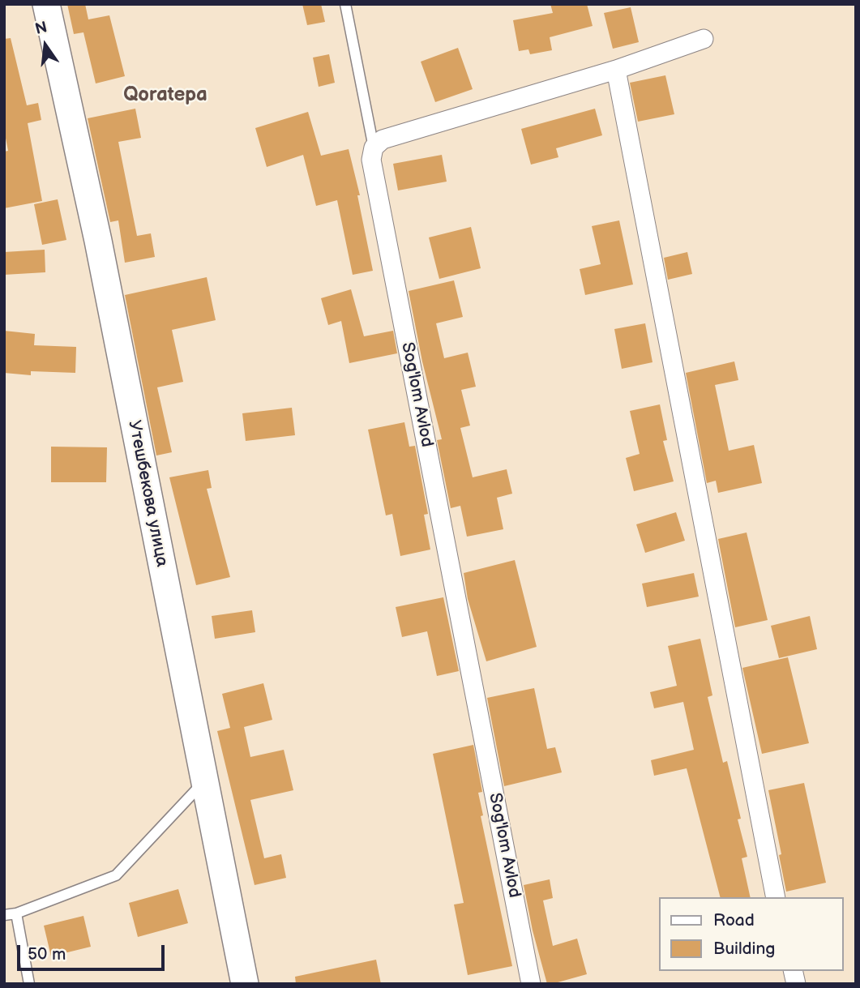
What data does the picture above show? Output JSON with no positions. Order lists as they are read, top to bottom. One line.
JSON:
{"streets":{"main road":["Утешбекова улица"],"street":["Sog'lom Avlod"]},"districts":["Qoratepa"],"legend":["Road","Building"],"scale_bar":"50 m","north":"top"}
